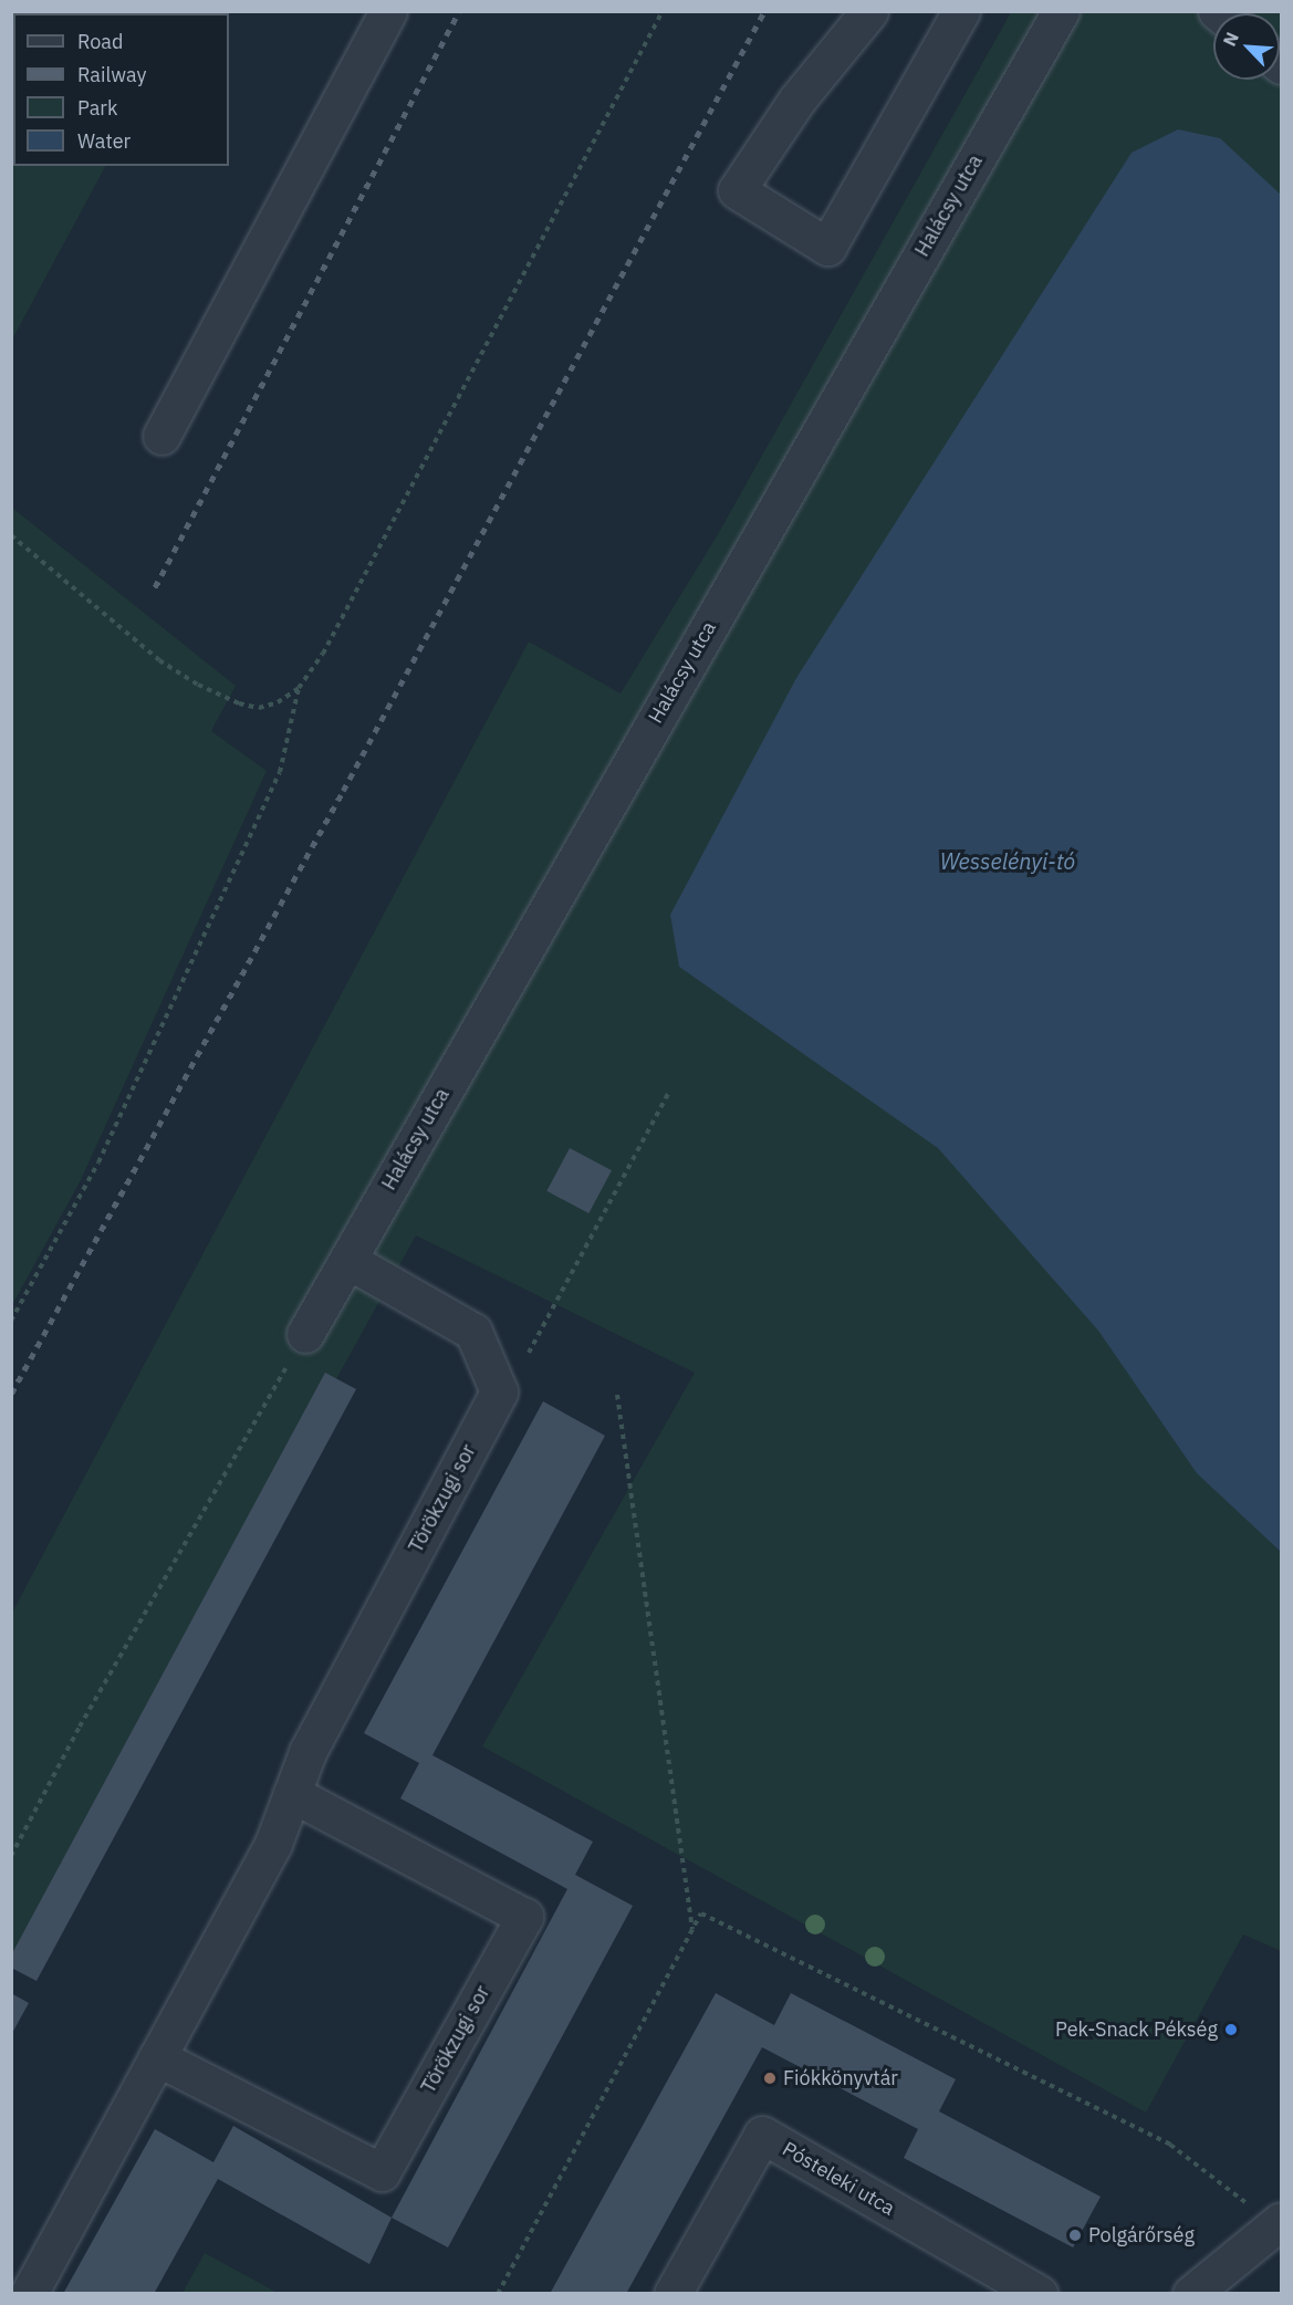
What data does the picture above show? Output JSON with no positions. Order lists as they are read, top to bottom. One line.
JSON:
{"streets":{"street":["Halácsy utca","Törökzugi sor","Pósteleki utca"]},"crossings":[["Halácsy utca","Törökzugi sor"]],"water":["Wesselényi-tó"],"places":["Pek-Snack Pékség","Fiókkönyvtár","Polgárőrség"],"legend":["Road","Railway","Park","Water"],"north":"top left"}
